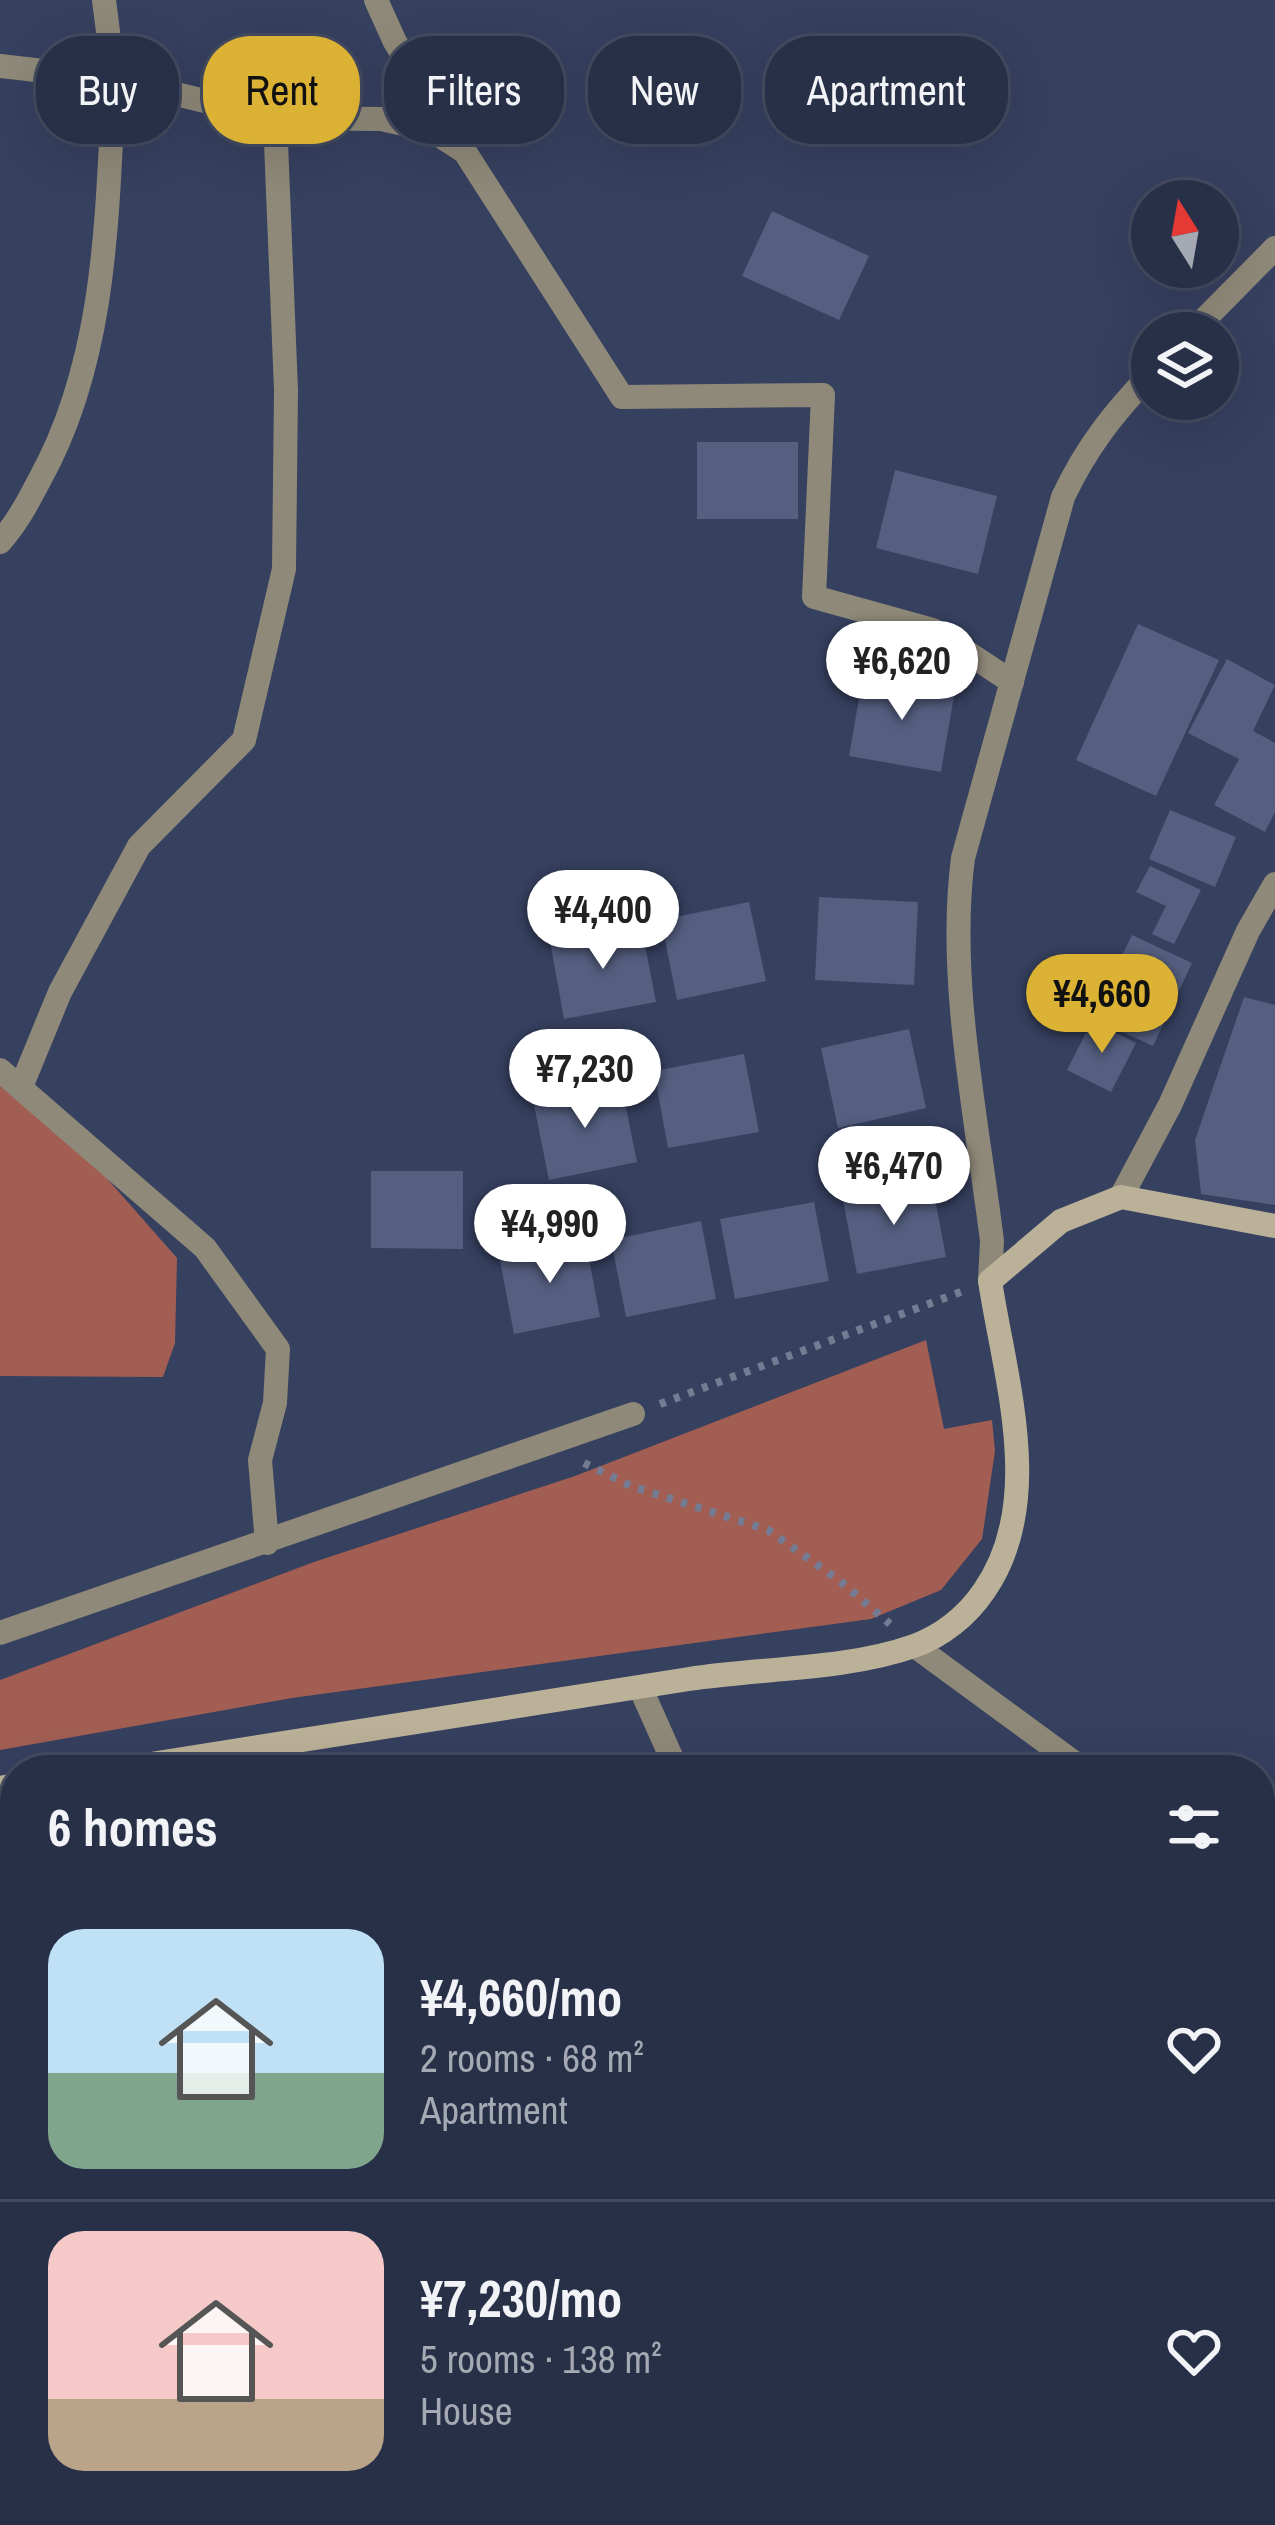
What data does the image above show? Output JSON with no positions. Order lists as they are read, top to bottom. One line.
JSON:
{"north":"top","page":{"chip":["Buy","Rent","Filters","New","Apartment"],"price":["¥6,620","¥4,400","¥4,660","¥7,230","¥6,470","¥4,990"],"heading":"6 homes","list":[{"name":"¥4,660/mo","note":"2 rooms · 68 m² · Apartment"},{"name":"¥7,230/mo","note":"5 rooms · 138 m² · House"}]}}
